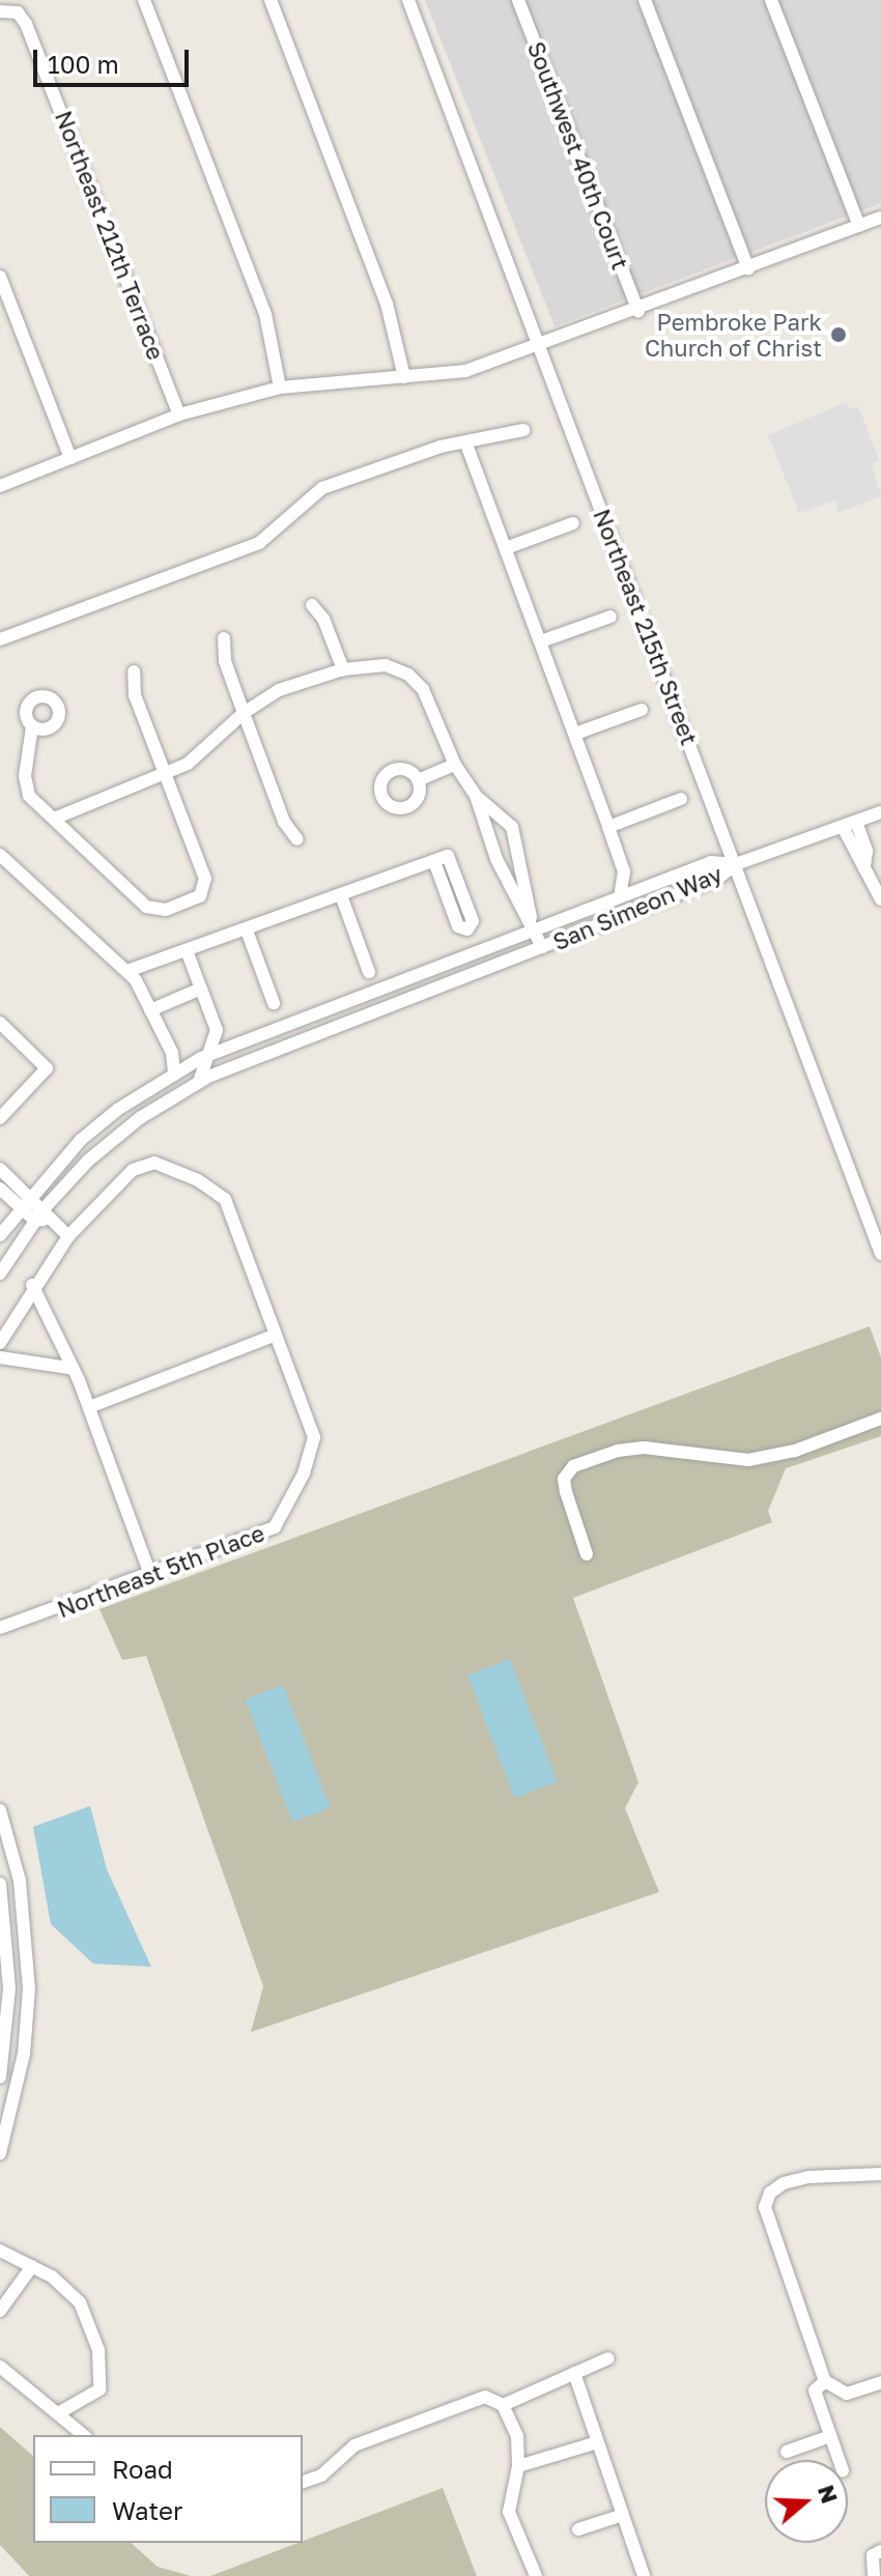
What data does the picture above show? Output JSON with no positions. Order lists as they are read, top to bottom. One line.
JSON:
{"streets":{"street":["Southwest 40th Court","Northeast 212th Terrace","Northeast 215th Street","San Simeon Way","Northeast 5th Place"]},"crossings":[["Northeast 215th Street","San Simeon Way"]],"places":["Pembroke Park Church of Christ"],"legend":["Road","Water"],"scale_bar":"100 m","north":"right"}
